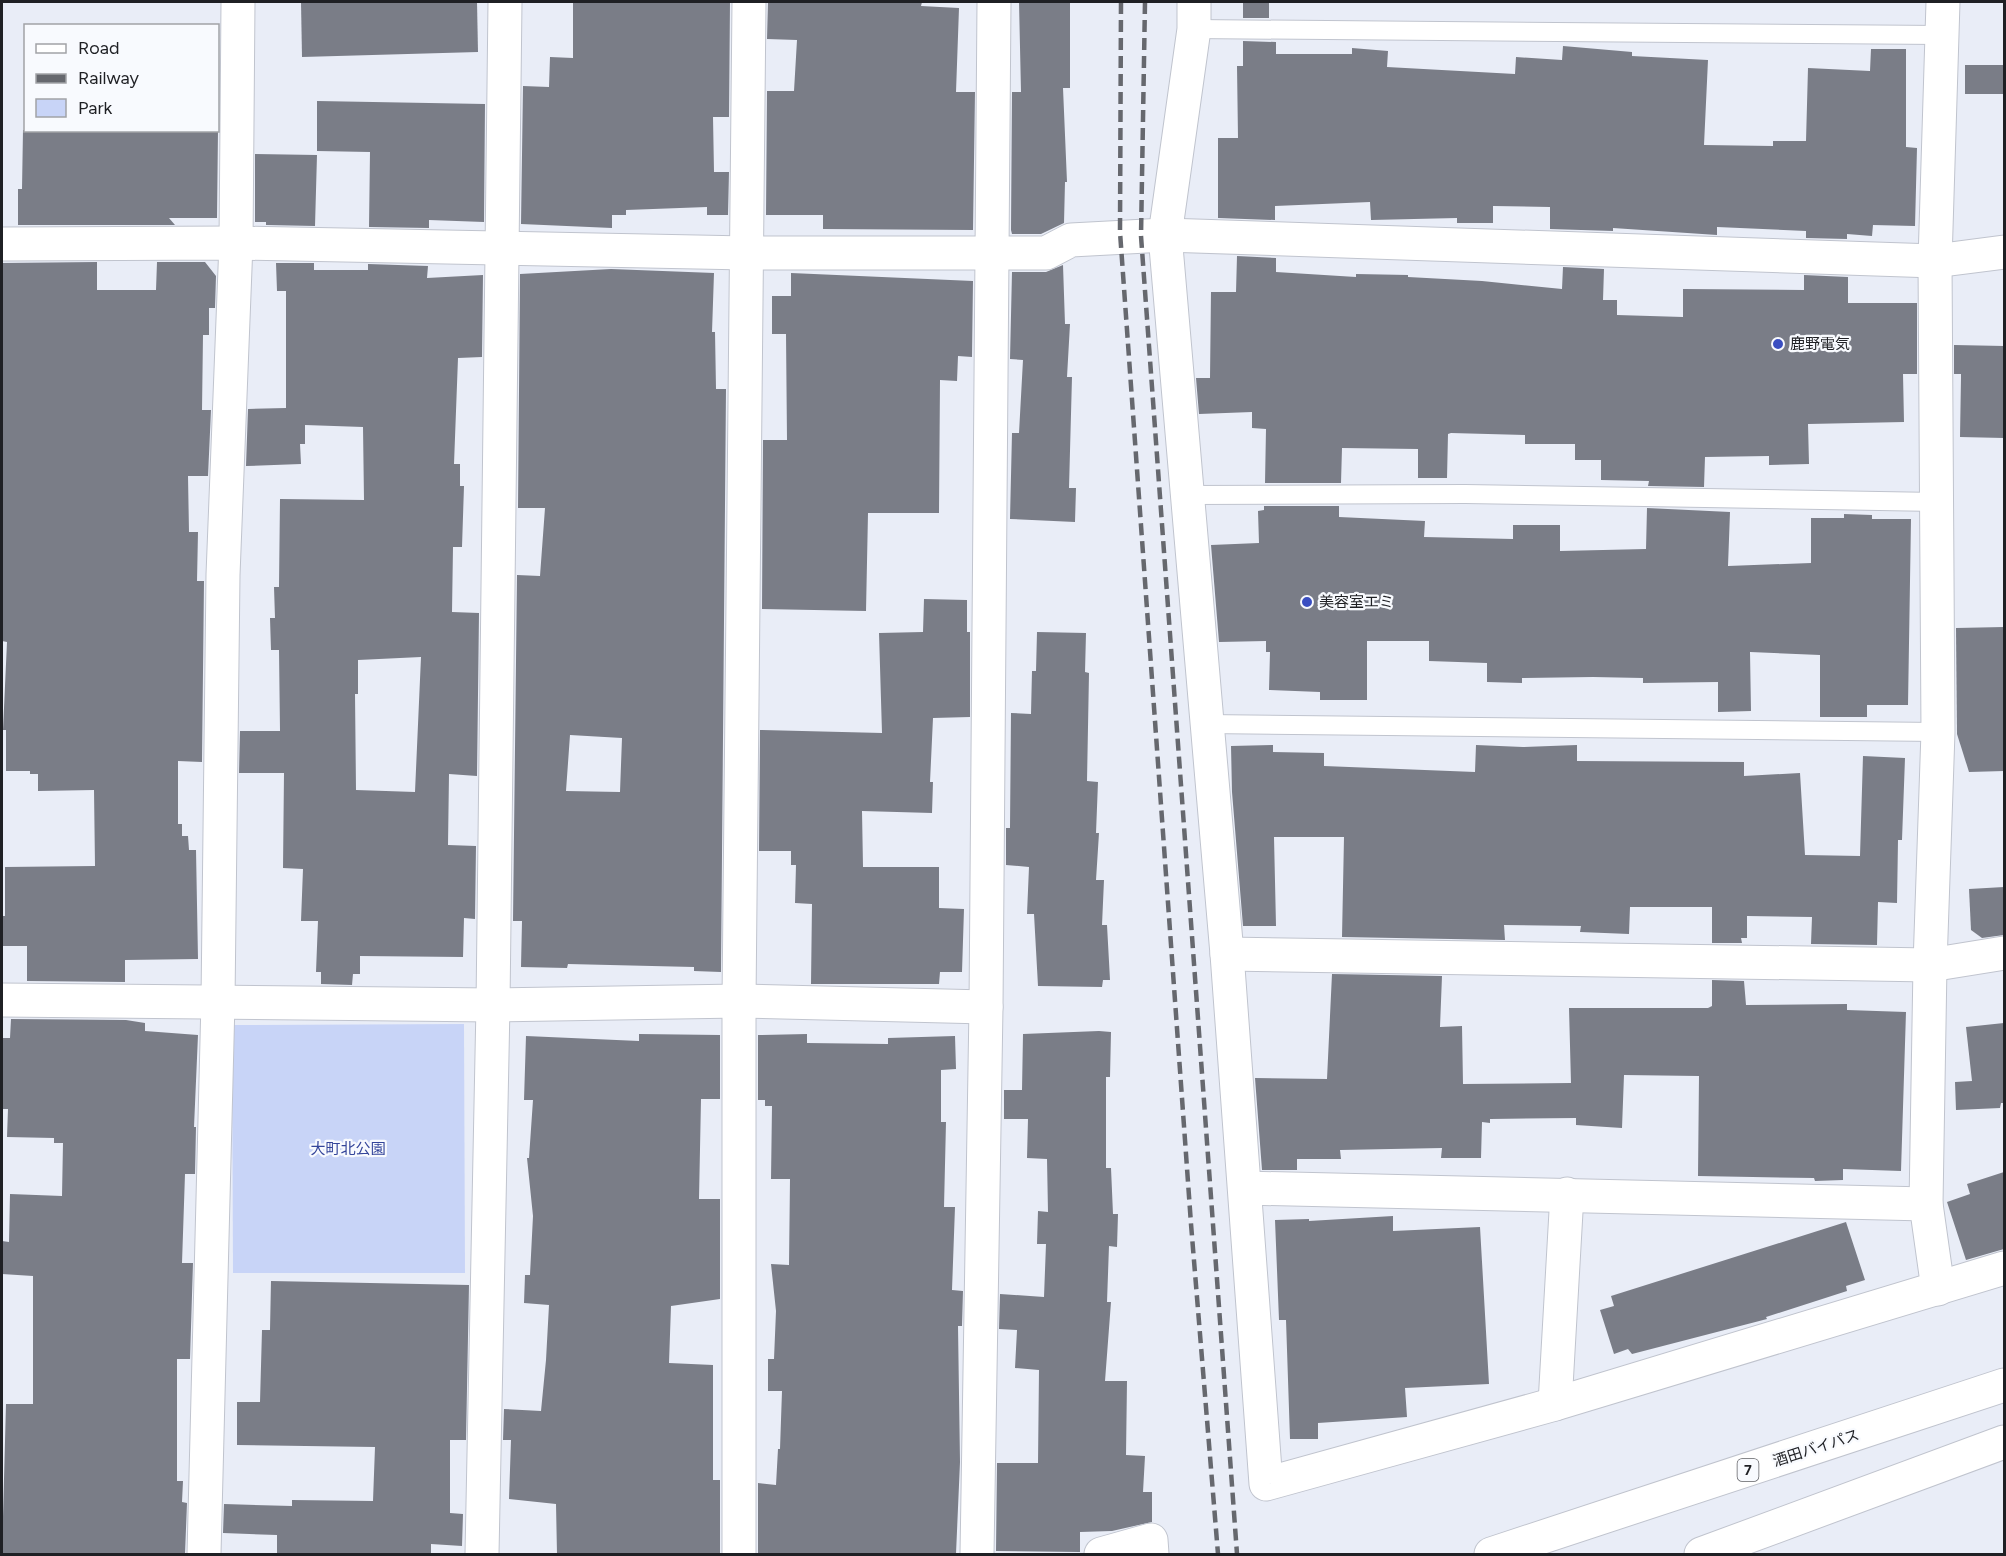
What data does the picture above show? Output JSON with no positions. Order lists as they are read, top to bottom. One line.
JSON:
{"streets":{"main road":["酒田バイパス","7"]},"parks":["大町北公園"],"places":["鹿野電気","美容室エミ"],"legend":["Road","Railway","Park"]}
